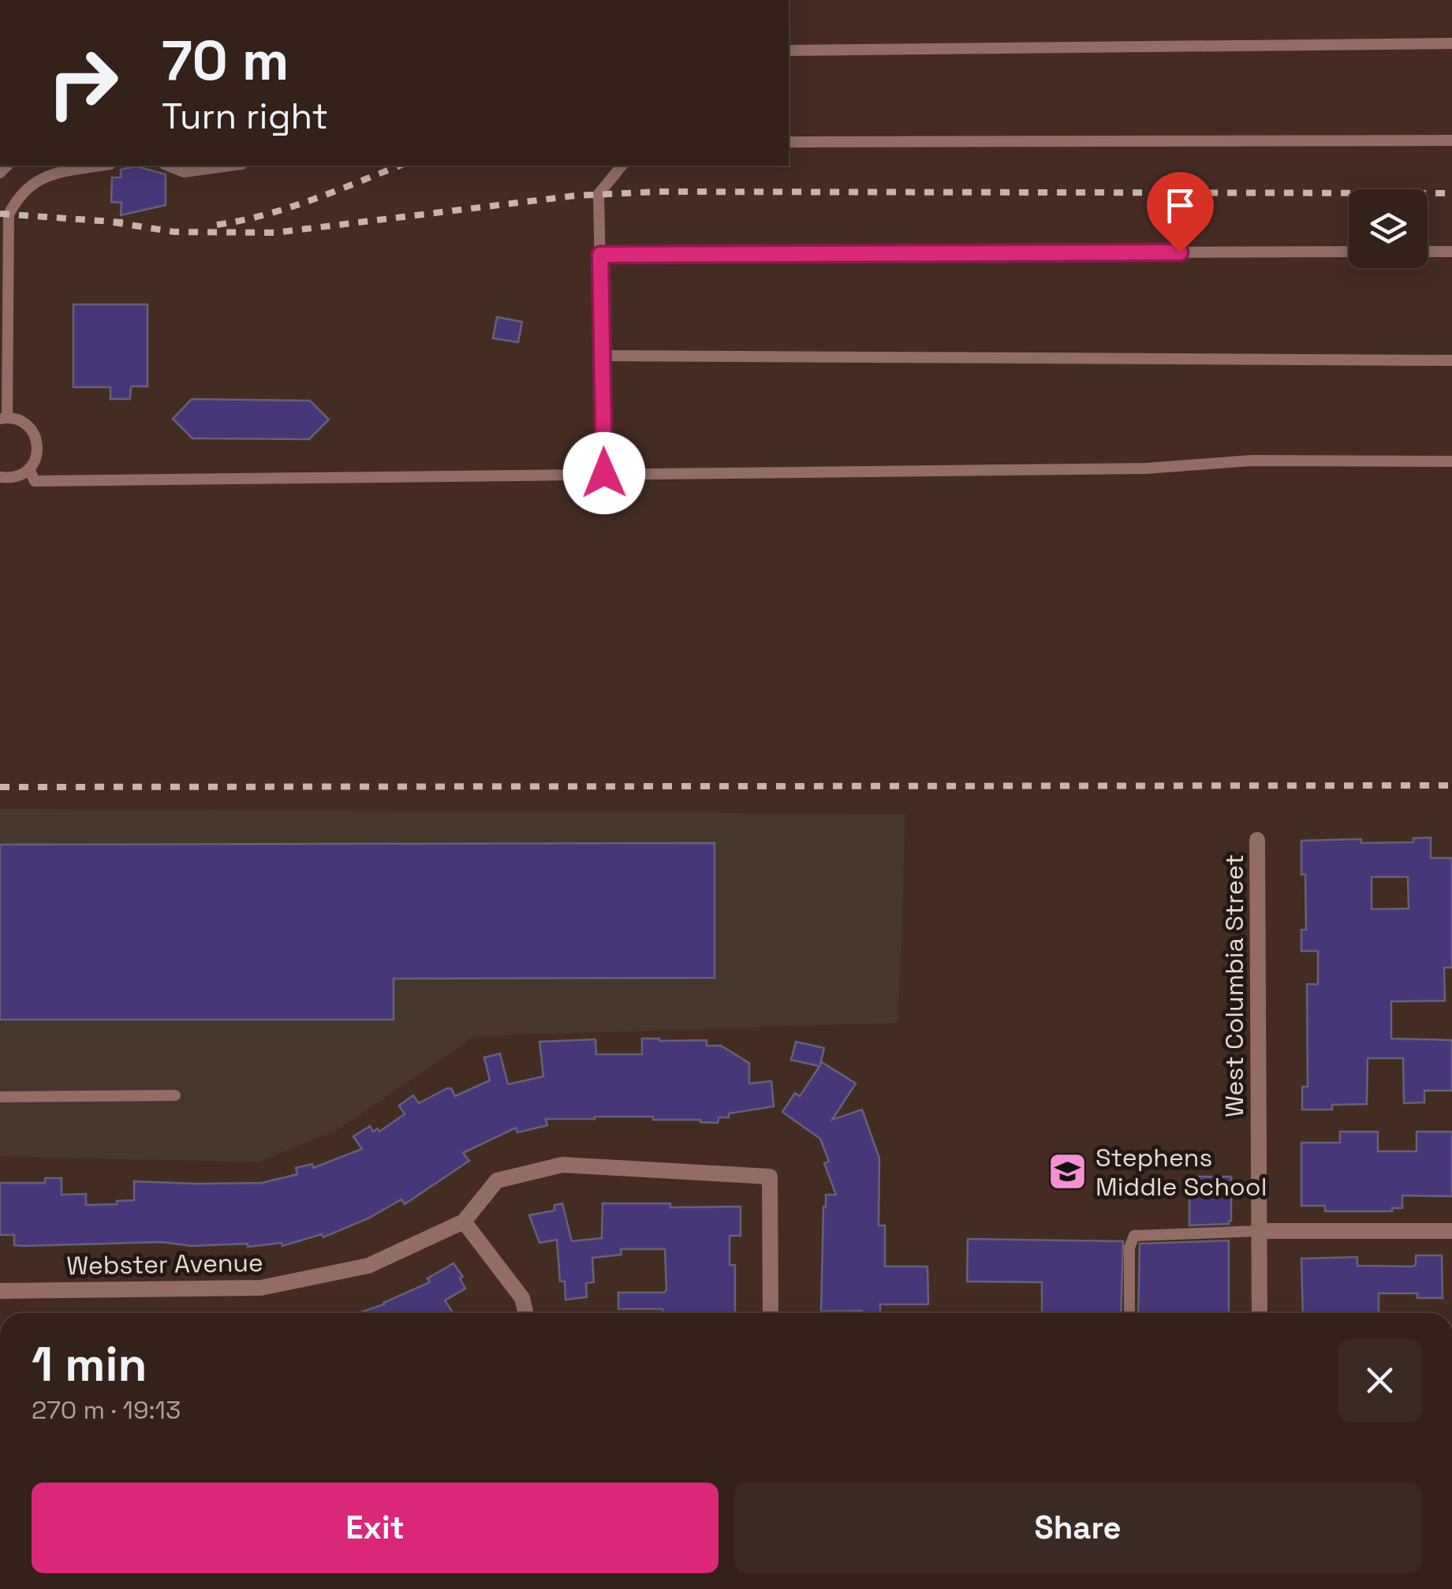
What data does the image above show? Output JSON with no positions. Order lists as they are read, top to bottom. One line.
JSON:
{"streets":{"street":["West Columbia Street","Webster Avenue"]},"places":{"school or university":["Stephens Middle School"]},"page":{"turn":["70 m","Turn right"],"heading":["1 min","270 m · 19:13"],"buttons":["Exit","Share"]}}
